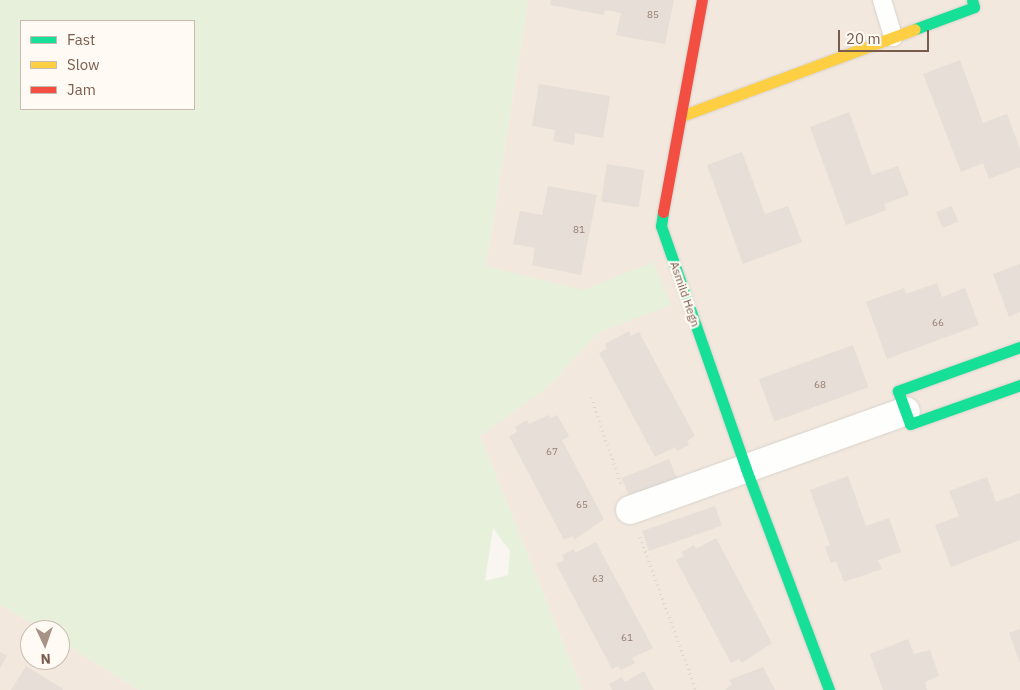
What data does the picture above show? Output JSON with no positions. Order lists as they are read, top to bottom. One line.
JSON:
{"streets":{"street":["Asmild Hegn"]},"house_numbers":["85","81","66","68","67","65","63","61"],"legend":["Fast","Slow","Jam"],"scale_bar":"20 m","north":"bottom"}
